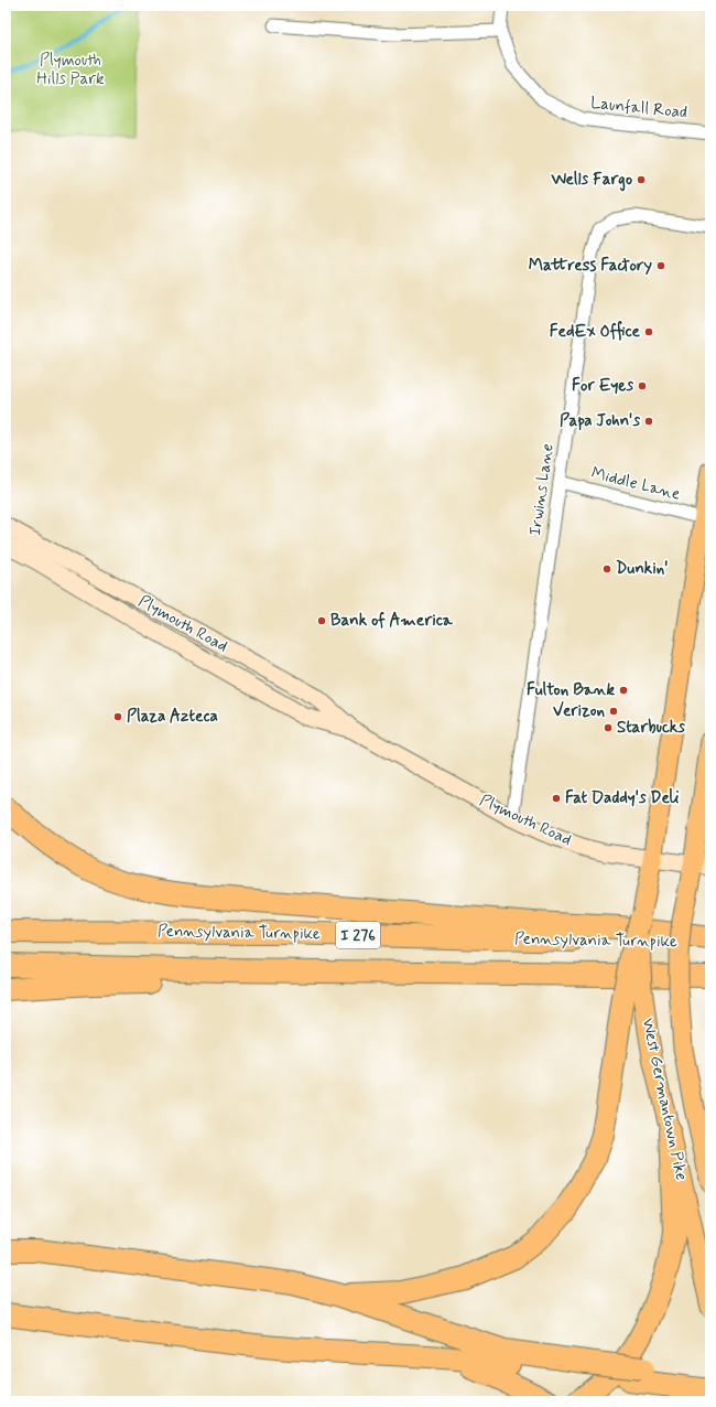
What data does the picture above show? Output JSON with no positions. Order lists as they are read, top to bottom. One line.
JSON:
{"streets":{"highway":["Pennsylvania Turnpike","I 276"],"main road":["Plymouth Road","West Germantown Pike"],"street":["Launfall Road","Middle Lane","Irwins Lane"]},"crossings":[["Middle Lane","Irwins Lane"],["Irwins Lane","Plymouth Road"],["Plymouth Road","West Germantown Pike"]],"parks":["Plymouth Hills Park"],"places":["Wells Fargo","Mattress Factory","FedEx Office","For Eyes","Papa John's","Dunkin'","Bank of America","Fulton Bank","Verizon","Plaza Azteca","Starbucks","Fat Daddy's Deli"]}
